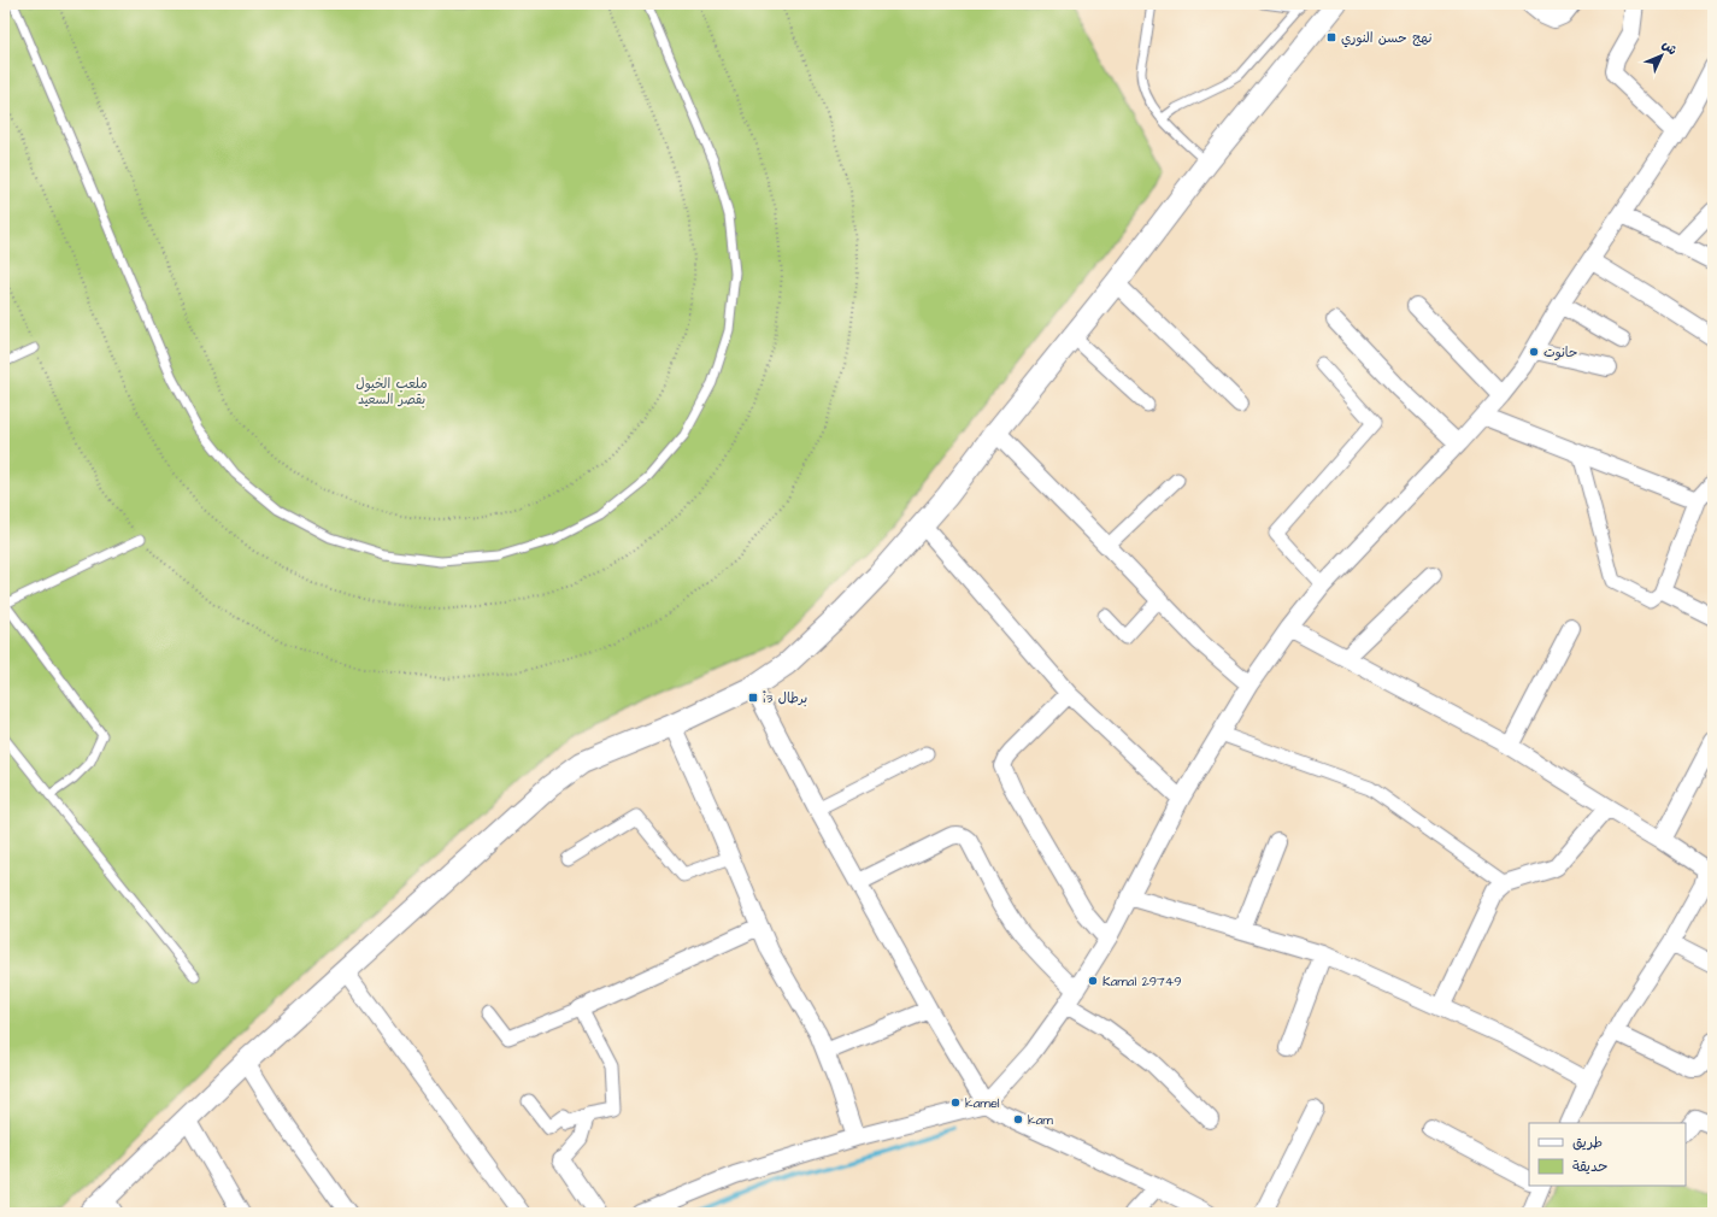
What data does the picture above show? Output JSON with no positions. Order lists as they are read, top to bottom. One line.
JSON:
{"parks":["ملعب الخيول بقصر السعيد"],"places":{"transit":["نهج حسن النوري","برطال 3أ"],"other":["حانوت","Kamal 29749","kamel","kam"]},"legend":["طريق","حديقة"],"north":"top right"}
